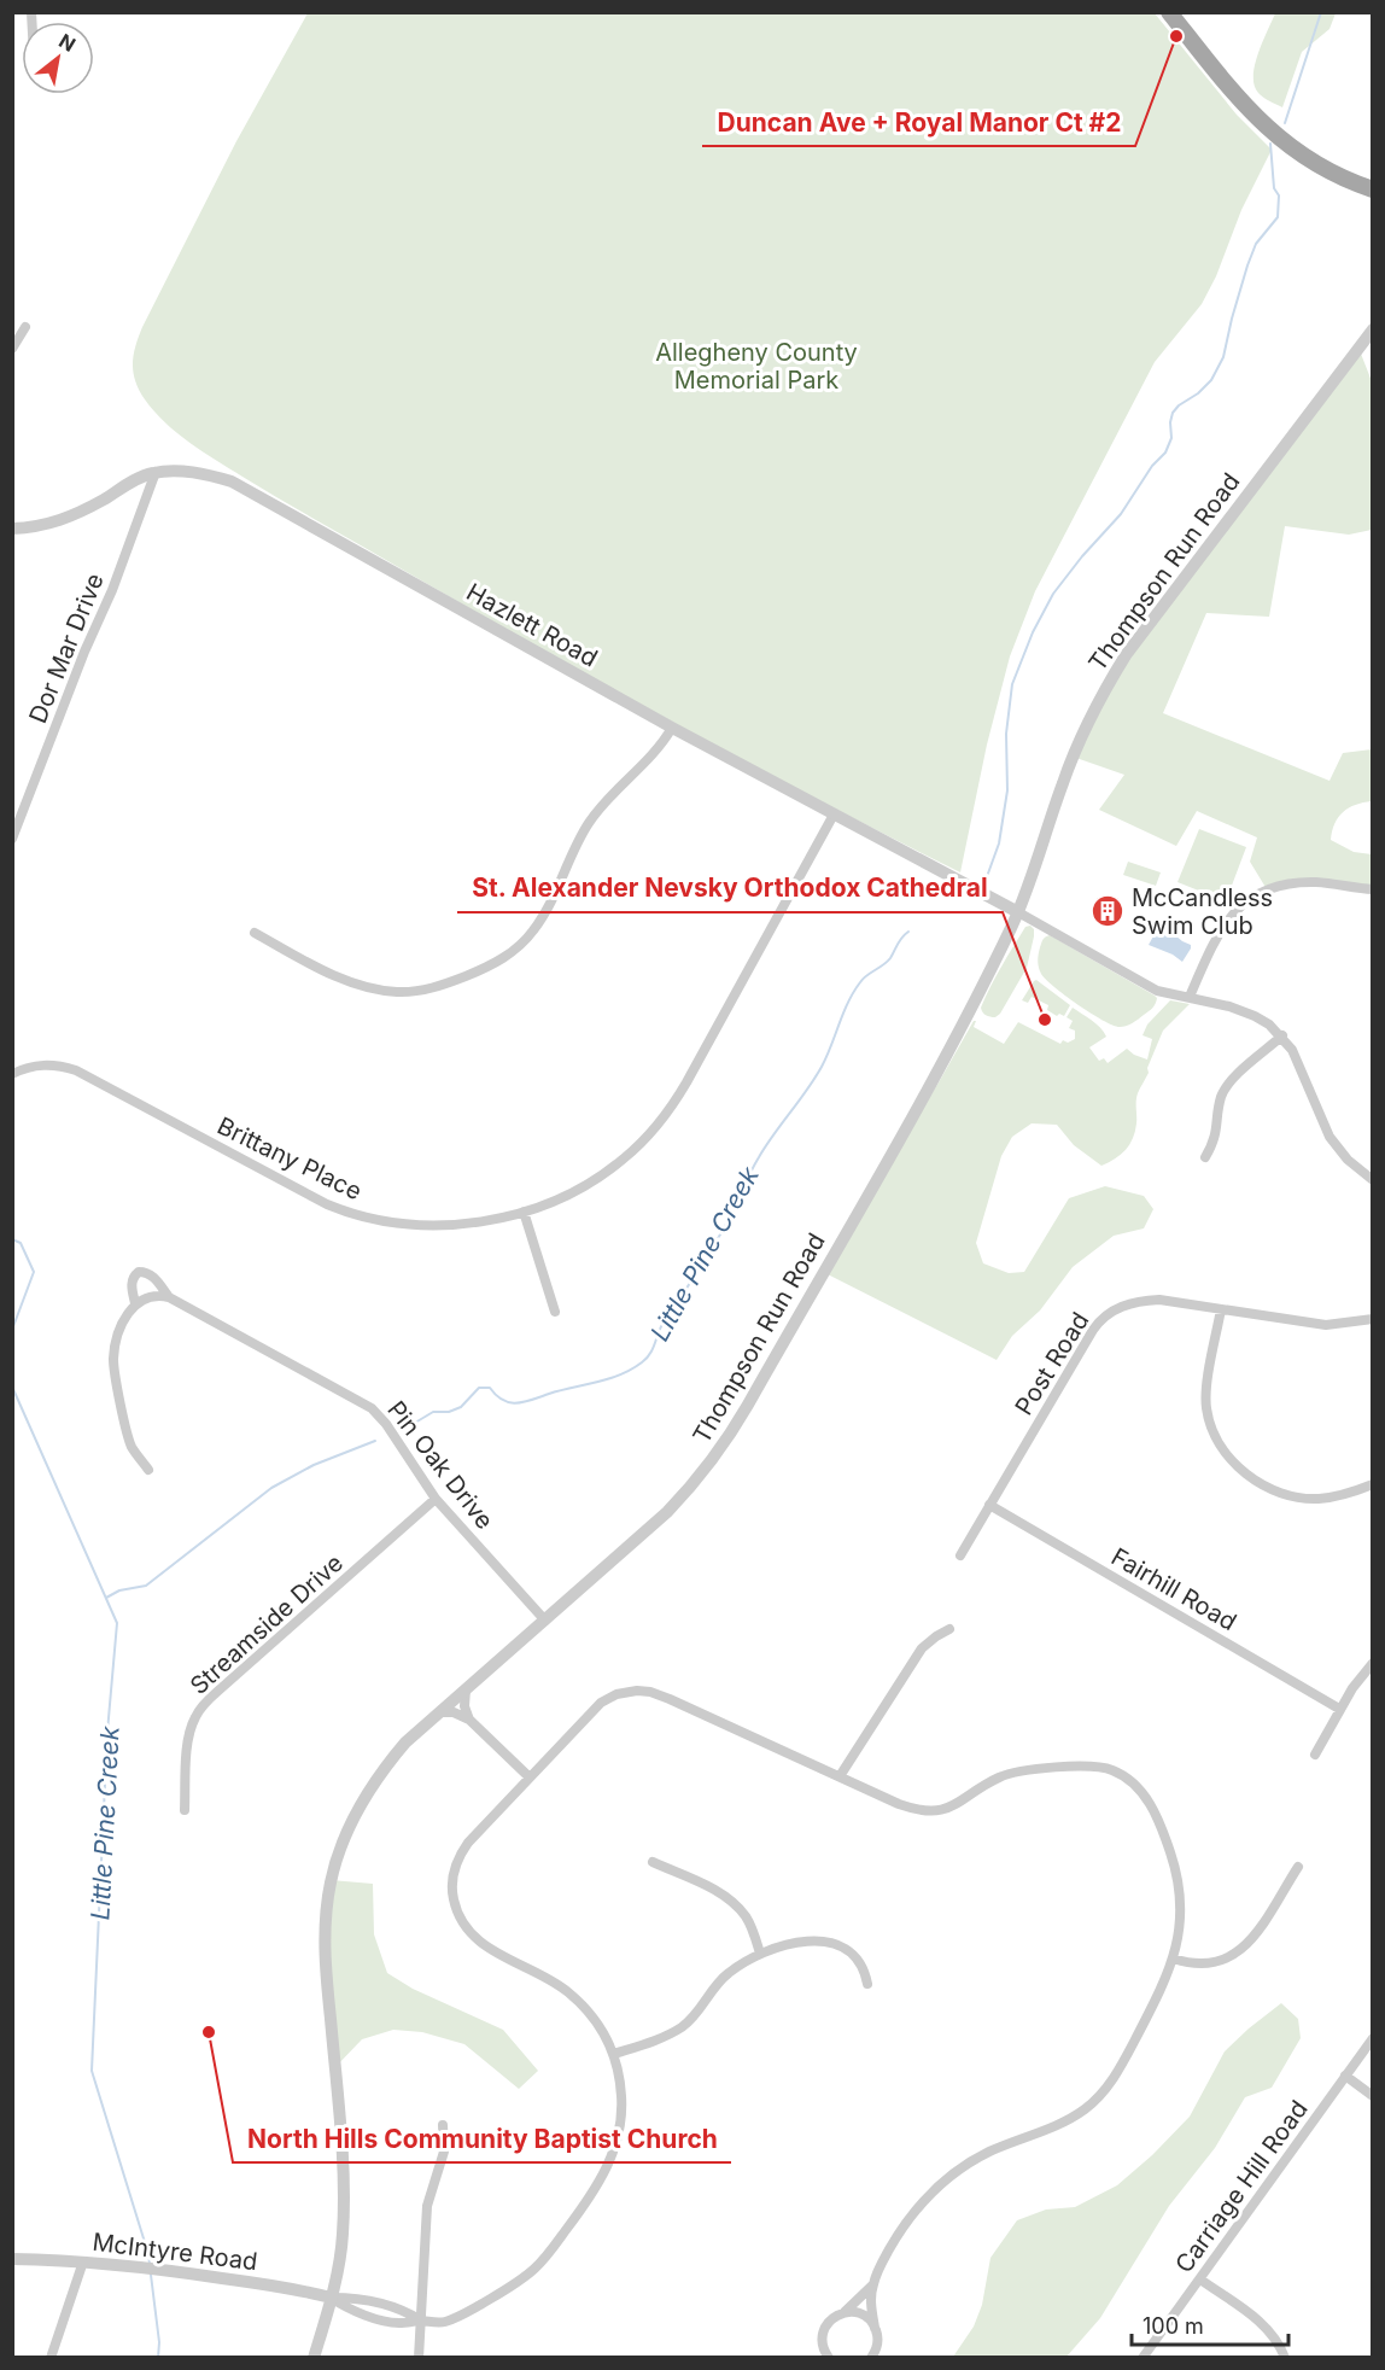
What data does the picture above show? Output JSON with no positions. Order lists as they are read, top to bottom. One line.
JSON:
{"streets":{"street":["Thompson Run Road","Hazlett Road","Dor Mar Drive","Brittany Place","Post Road","Pin Oak Drive","Fairhill Road","Streamside Drive","Carriage Hill Road","McIntyre Road"]},"crossings":[["Thompson Run Road","Hazlett Road"],["Thompson Run Road","Pin Oak Drive"],["Thompson Run Road","McIntyre Road"],["Hazlett Road","Dor Mar Drive"],["Hazlett Road","Brittany Place"],["Post Road","Fairhill Road"],["Pin Oak Drive","Streamside Drive"]],"water":["Little Pine Creek"],"parks":["Allegheny County Memorial Park"],"places":{"other":["Duncan Ave + Royal Manor Ct #2","St. Alexander Nevsky Orthodox Cathedral","North Hills Community Baptist Church"],"building":["McCandless Swim Club"]},"scale_bar":"100 m","north":"top right"}
